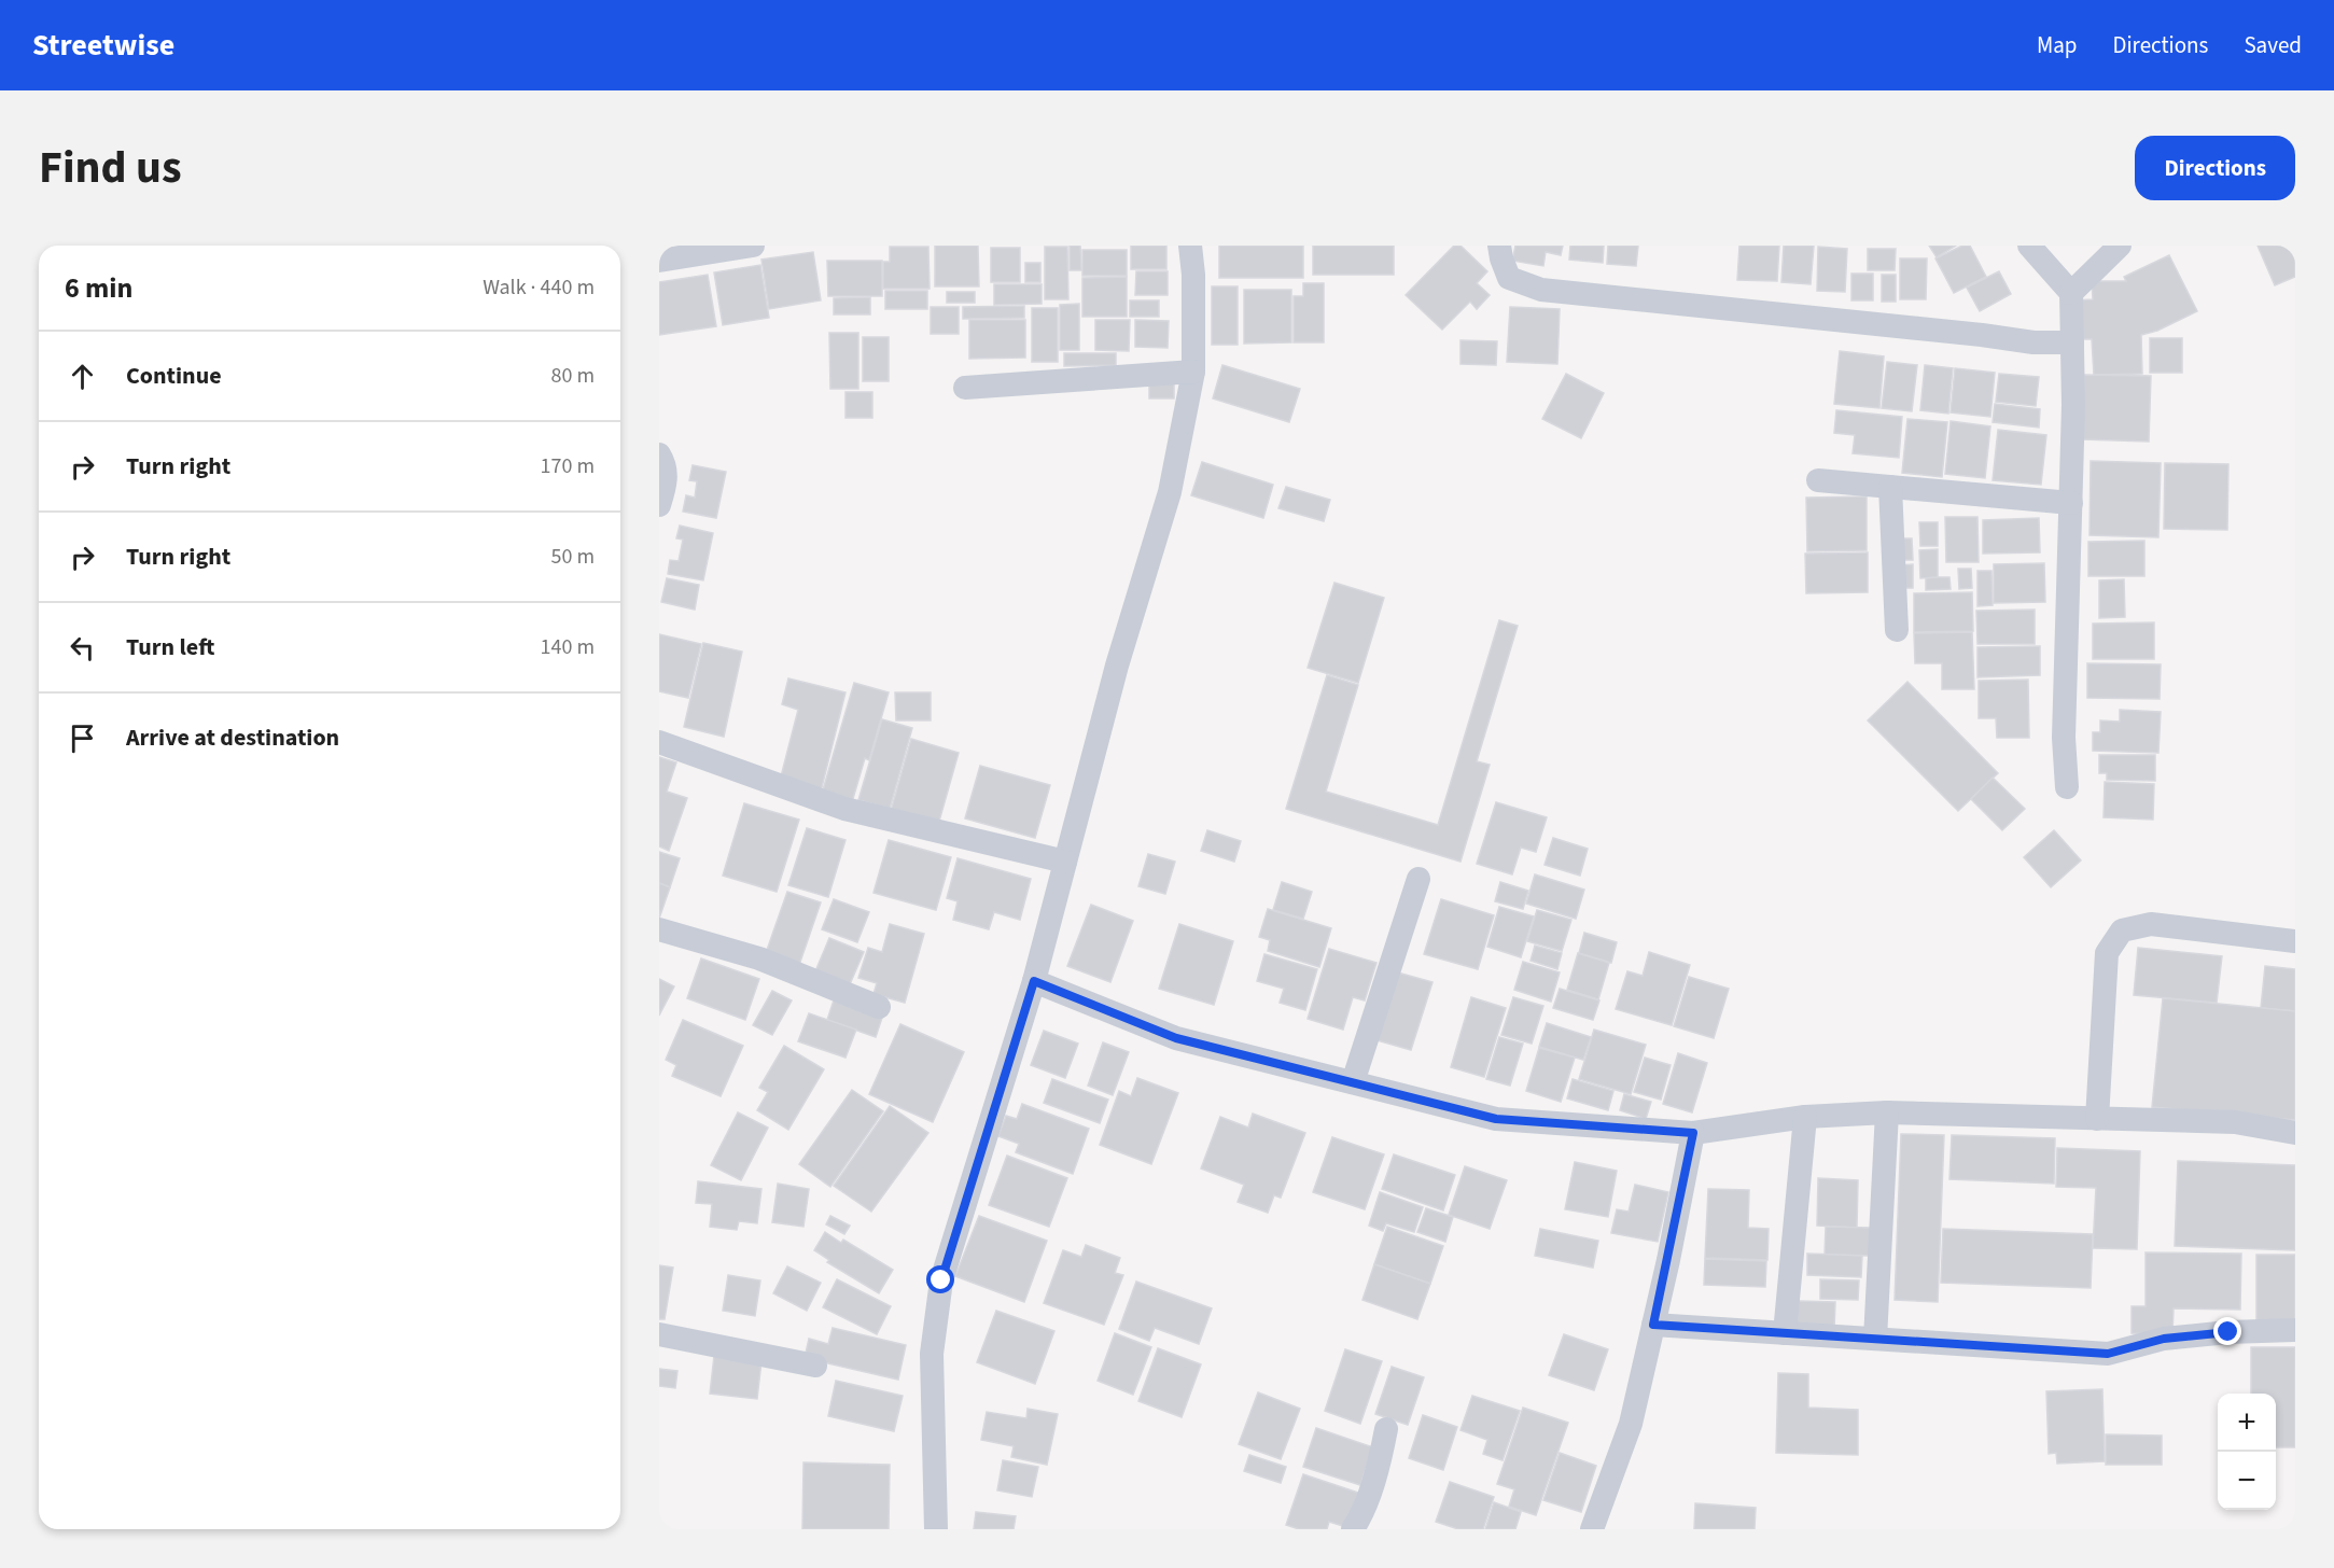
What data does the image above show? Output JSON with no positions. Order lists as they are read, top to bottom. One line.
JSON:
{"page":{"header":"Streetwise","nav":["Map","Directions","Saved"],"title":"Find us","buttons":"Directions","heading":["6 min","Walk · 440 m"],"list":[["Continue","80 m"],["Turn right","170 m"],["Turn right","50 m"],["Turn left","140 m"],"Arrive at destination"],"map_buttons":["+","−"]}}
